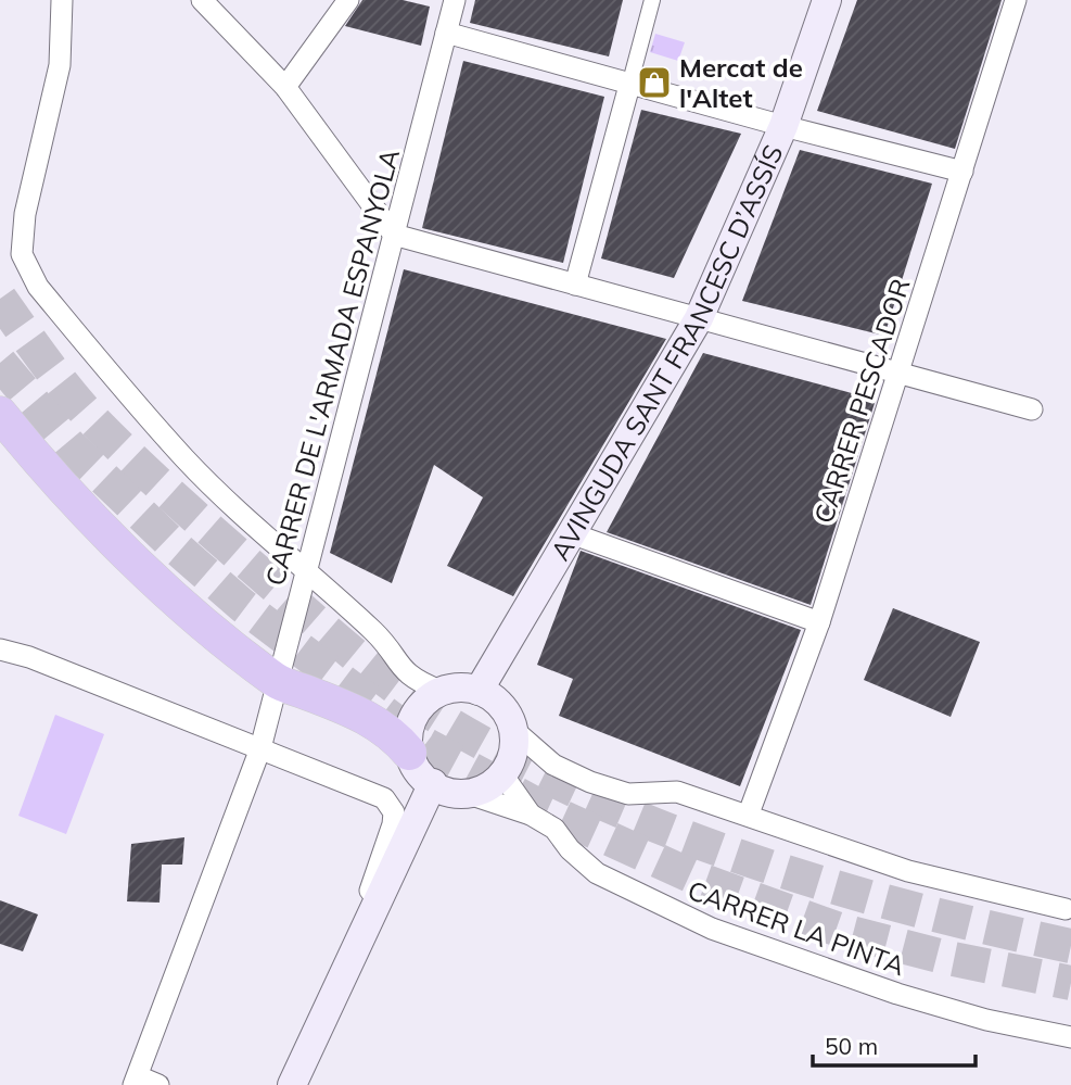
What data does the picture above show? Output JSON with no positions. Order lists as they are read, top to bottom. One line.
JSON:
{"streets":{"main road":["AVINGUDA SANT FRANCESC D’ASSÍS"],"street":["CARRER DE L'ARMADA ESPANYOLA","CARRER PESCADOR","CARRER LA PINTA"]},"crossings":[["AVINGUDA SANT FRANCESC D’ASSÍS","CARRER LA PINTA"]],"places":{"shop":["Mercat de l'Altet"]},"scale_bar":"50 m"}
